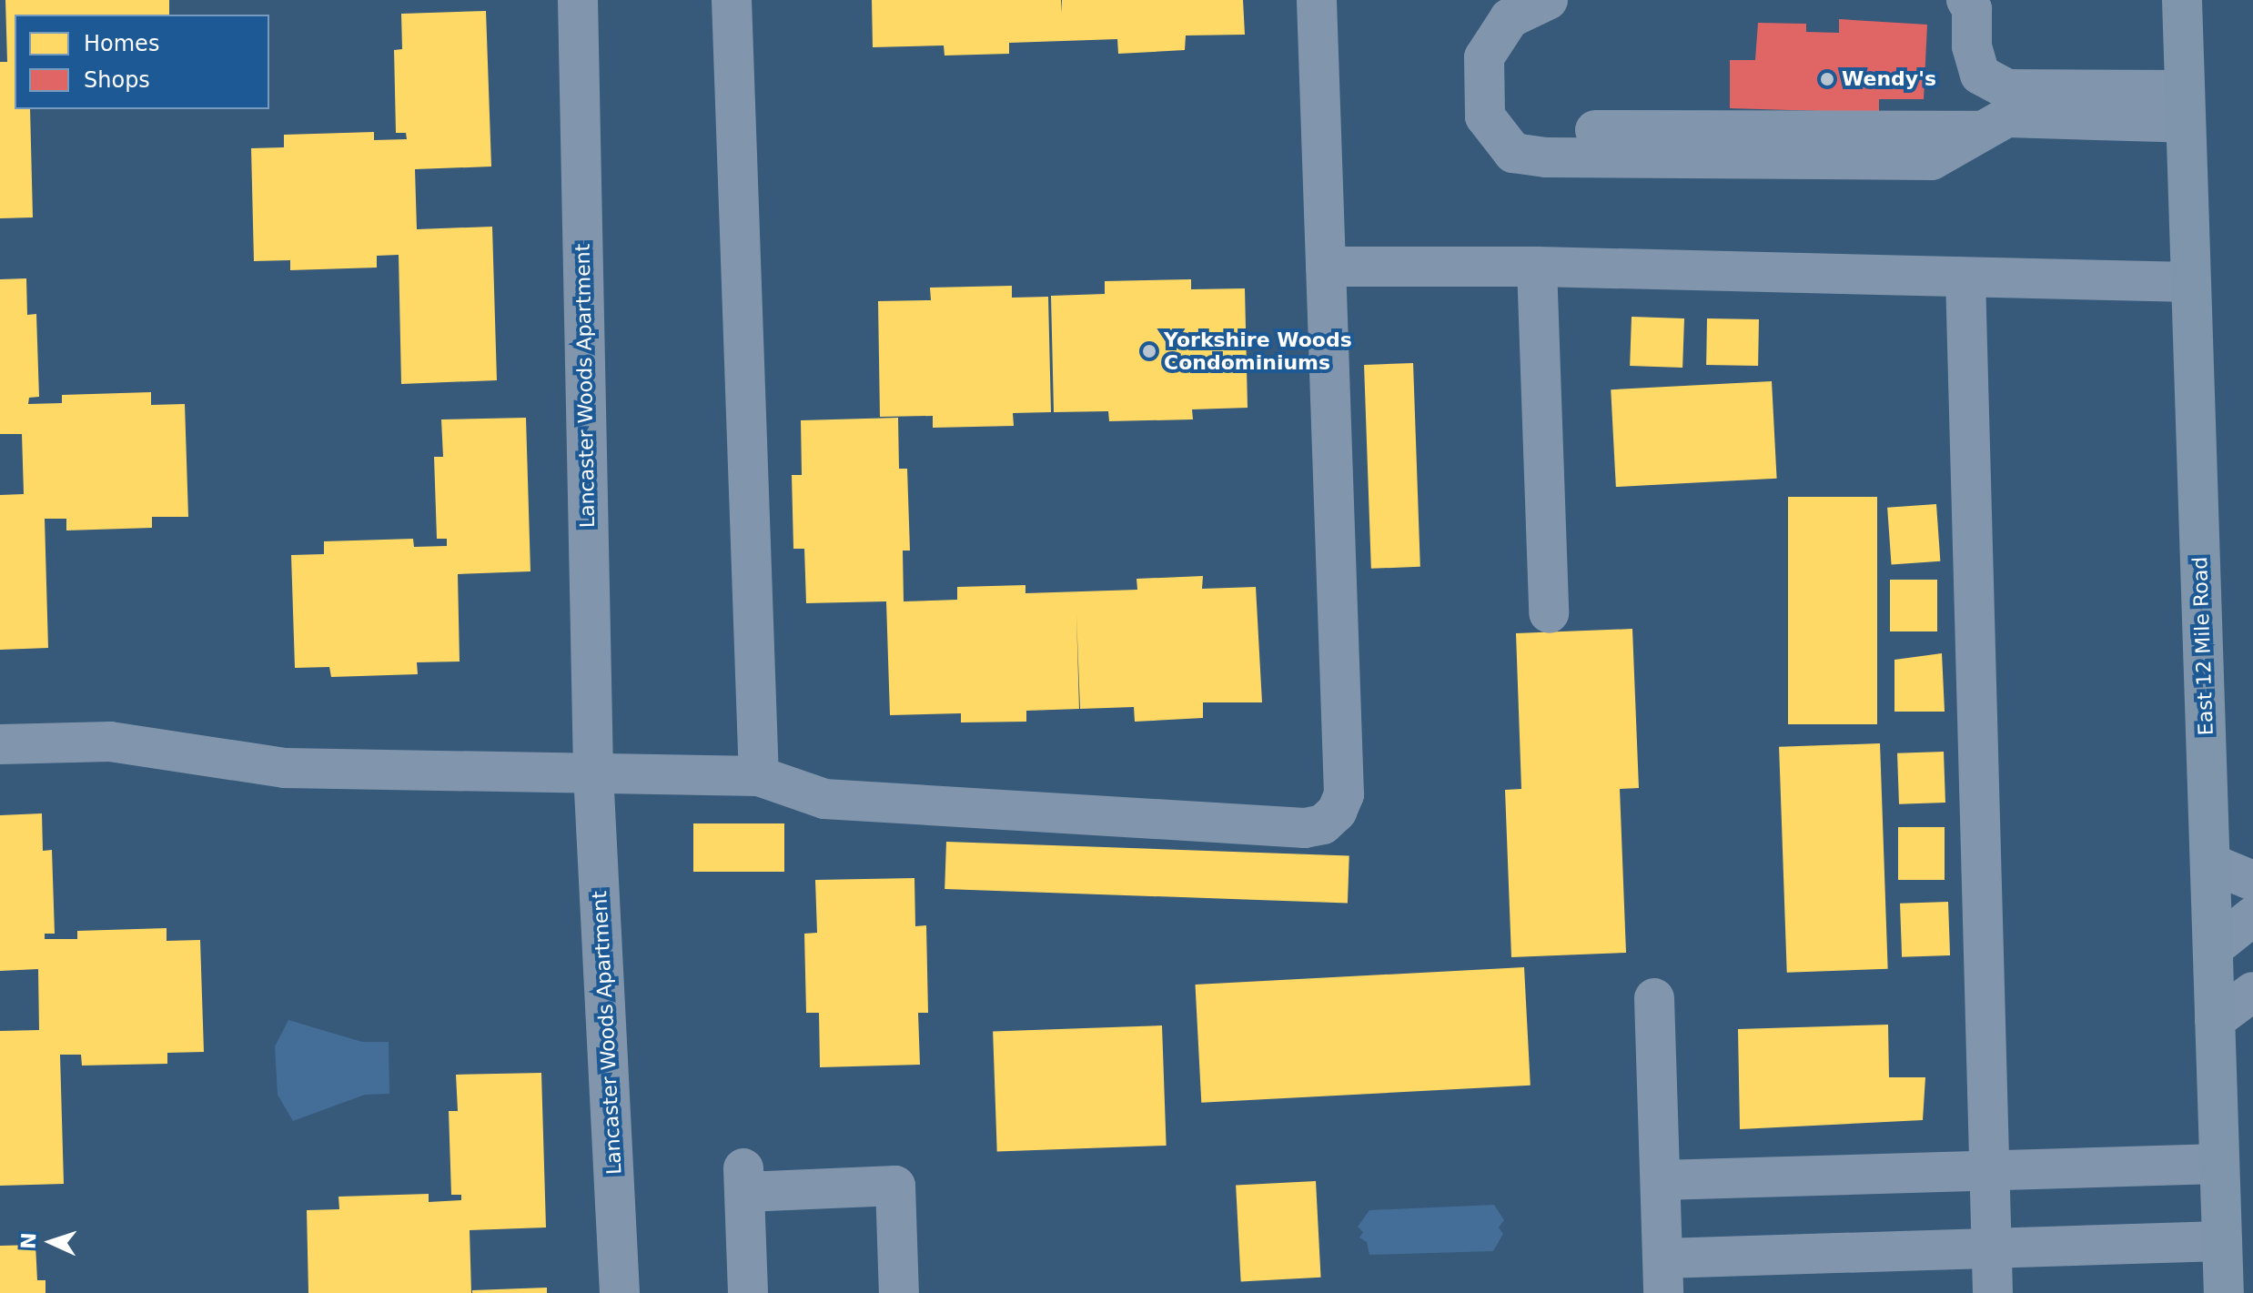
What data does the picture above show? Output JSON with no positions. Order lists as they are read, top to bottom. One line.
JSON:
{"streets":{"main road":["East 12 Mile Road"],"street":["Lancaster Woods Apartment"]},"places":["Wendy's","Yorkshire Woods Condominiums"],"legend":["Homes","Shops"],"north":"left"}
